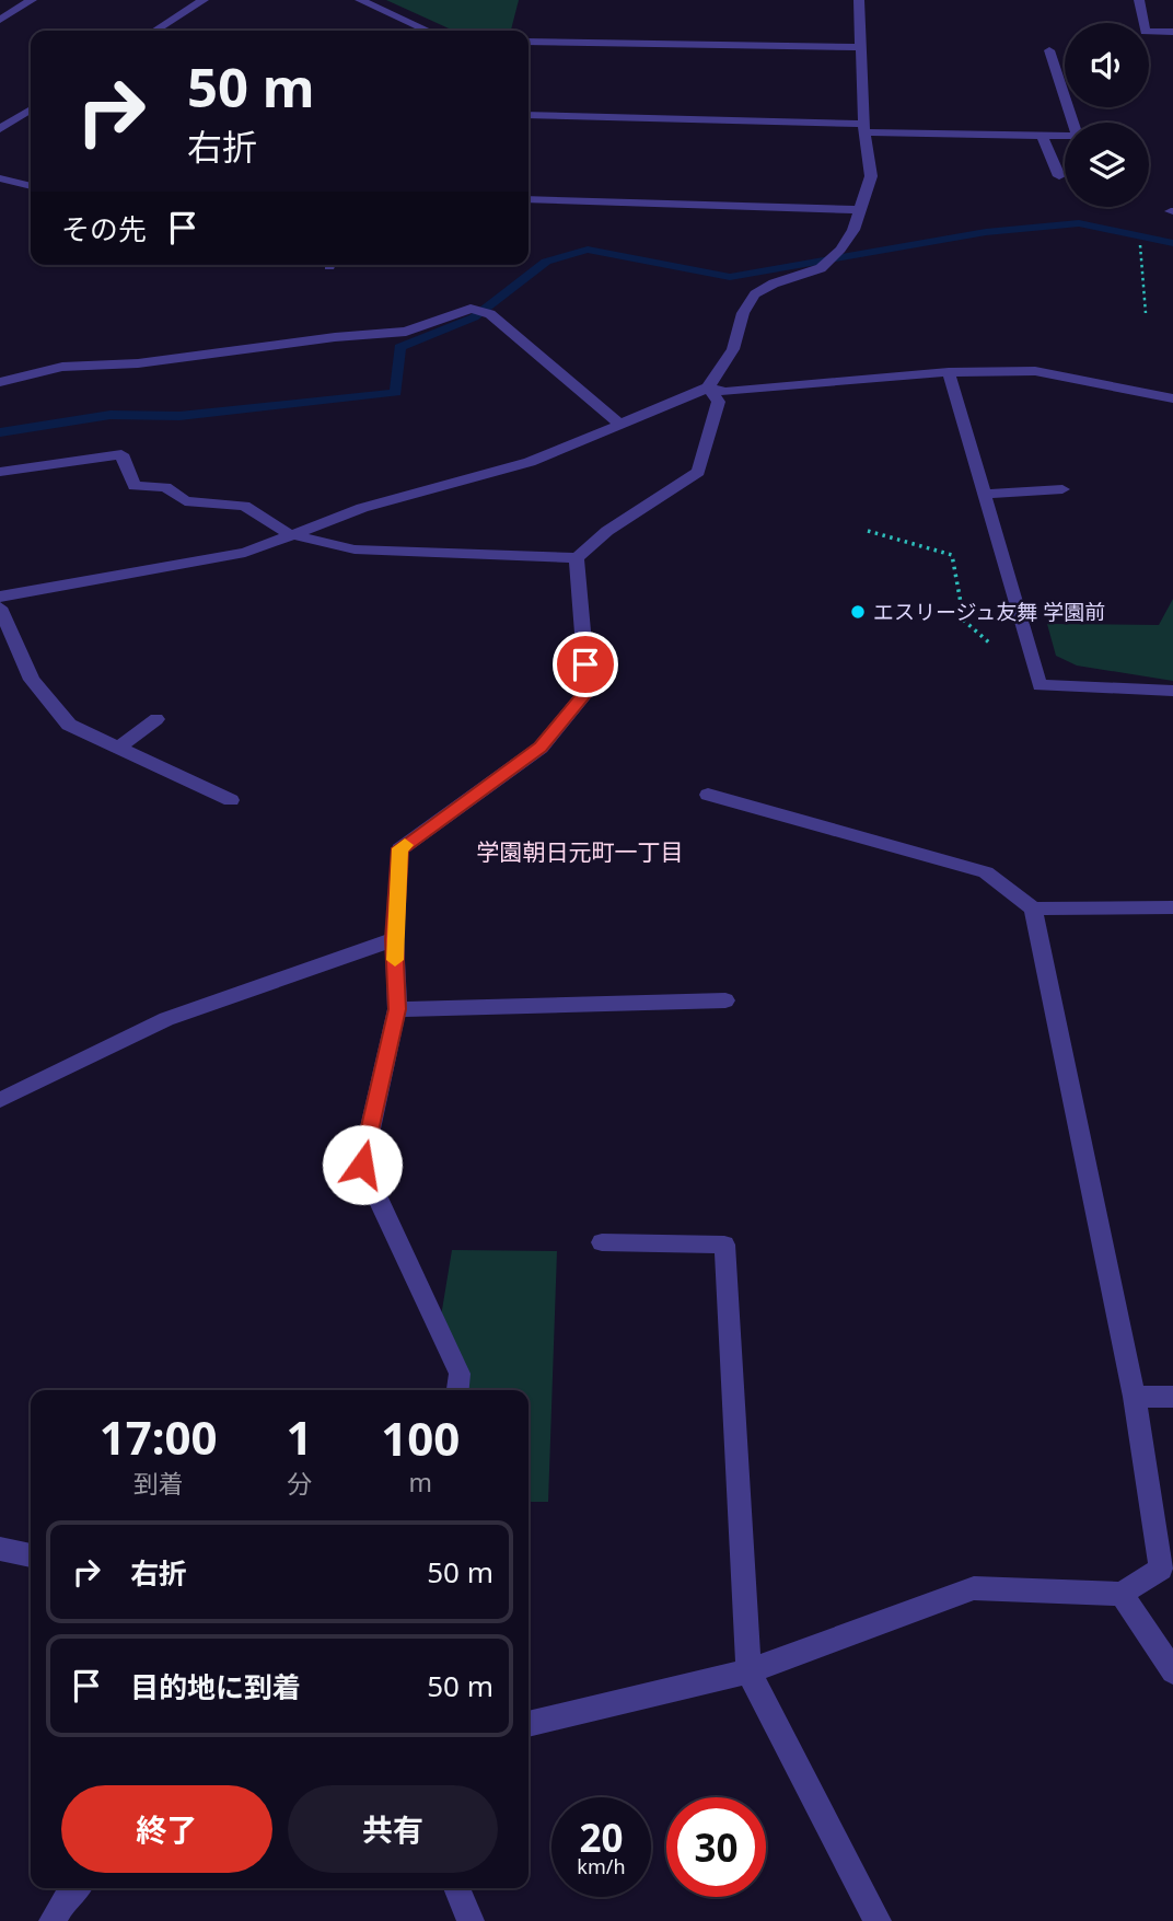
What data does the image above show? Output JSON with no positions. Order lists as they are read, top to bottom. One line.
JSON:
{"districts":["学園朝日元町一丁目"],"places":["エスリージュ友舞 学園前"],"page":{"turn":["50 m","右折"],"then":"その先","eta":["17:00","到着","1","分","100","m"],"list":[{"name":"右折","value":"50 m"},{"name":"目的地に到着","value":"50 m"}],"buttons":["終了","共有"],"speed":"20 km/h","limit":"30"}}
